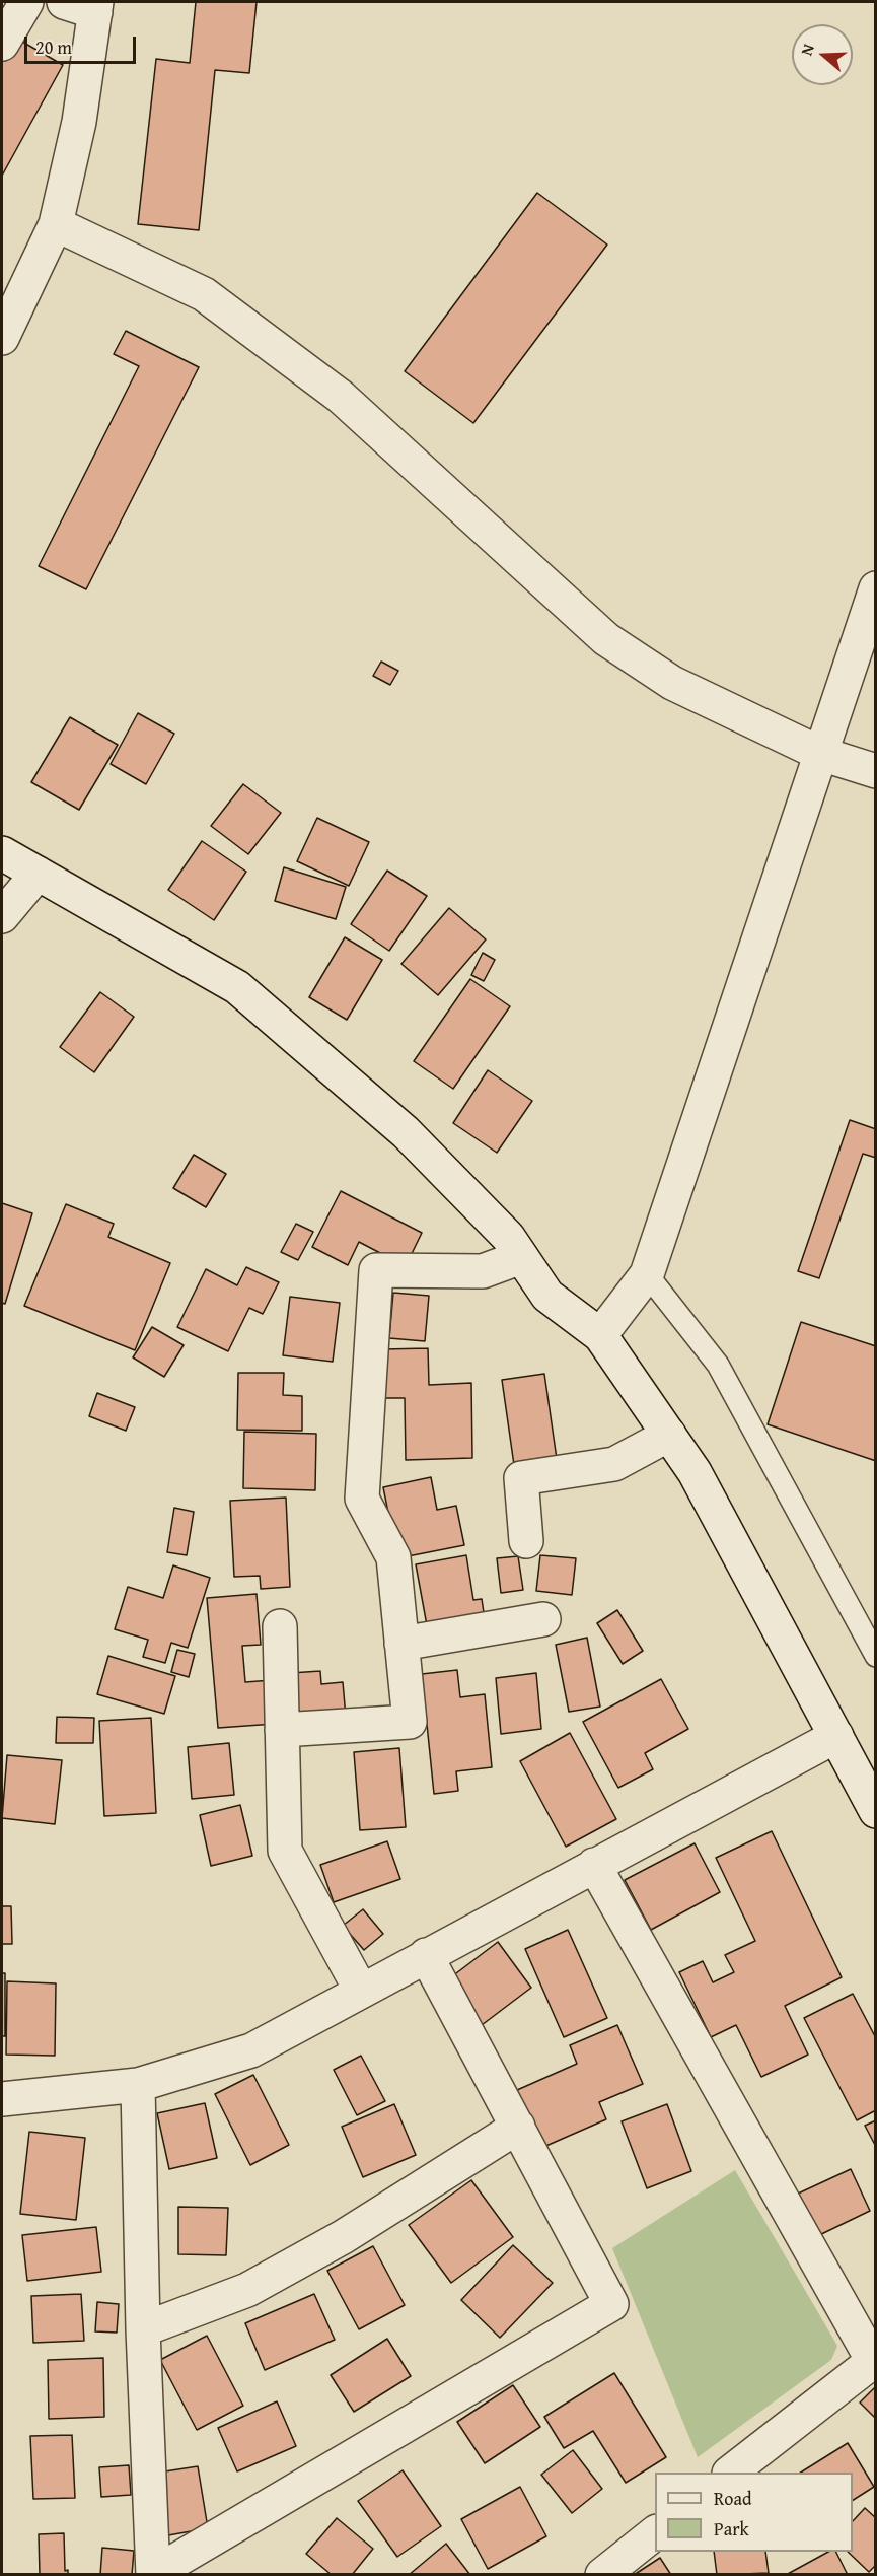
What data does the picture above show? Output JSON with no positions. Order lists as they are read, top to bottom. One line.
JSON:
{"legend":["Road","Park"],"scale_bar":"20 m","north":"left"}
